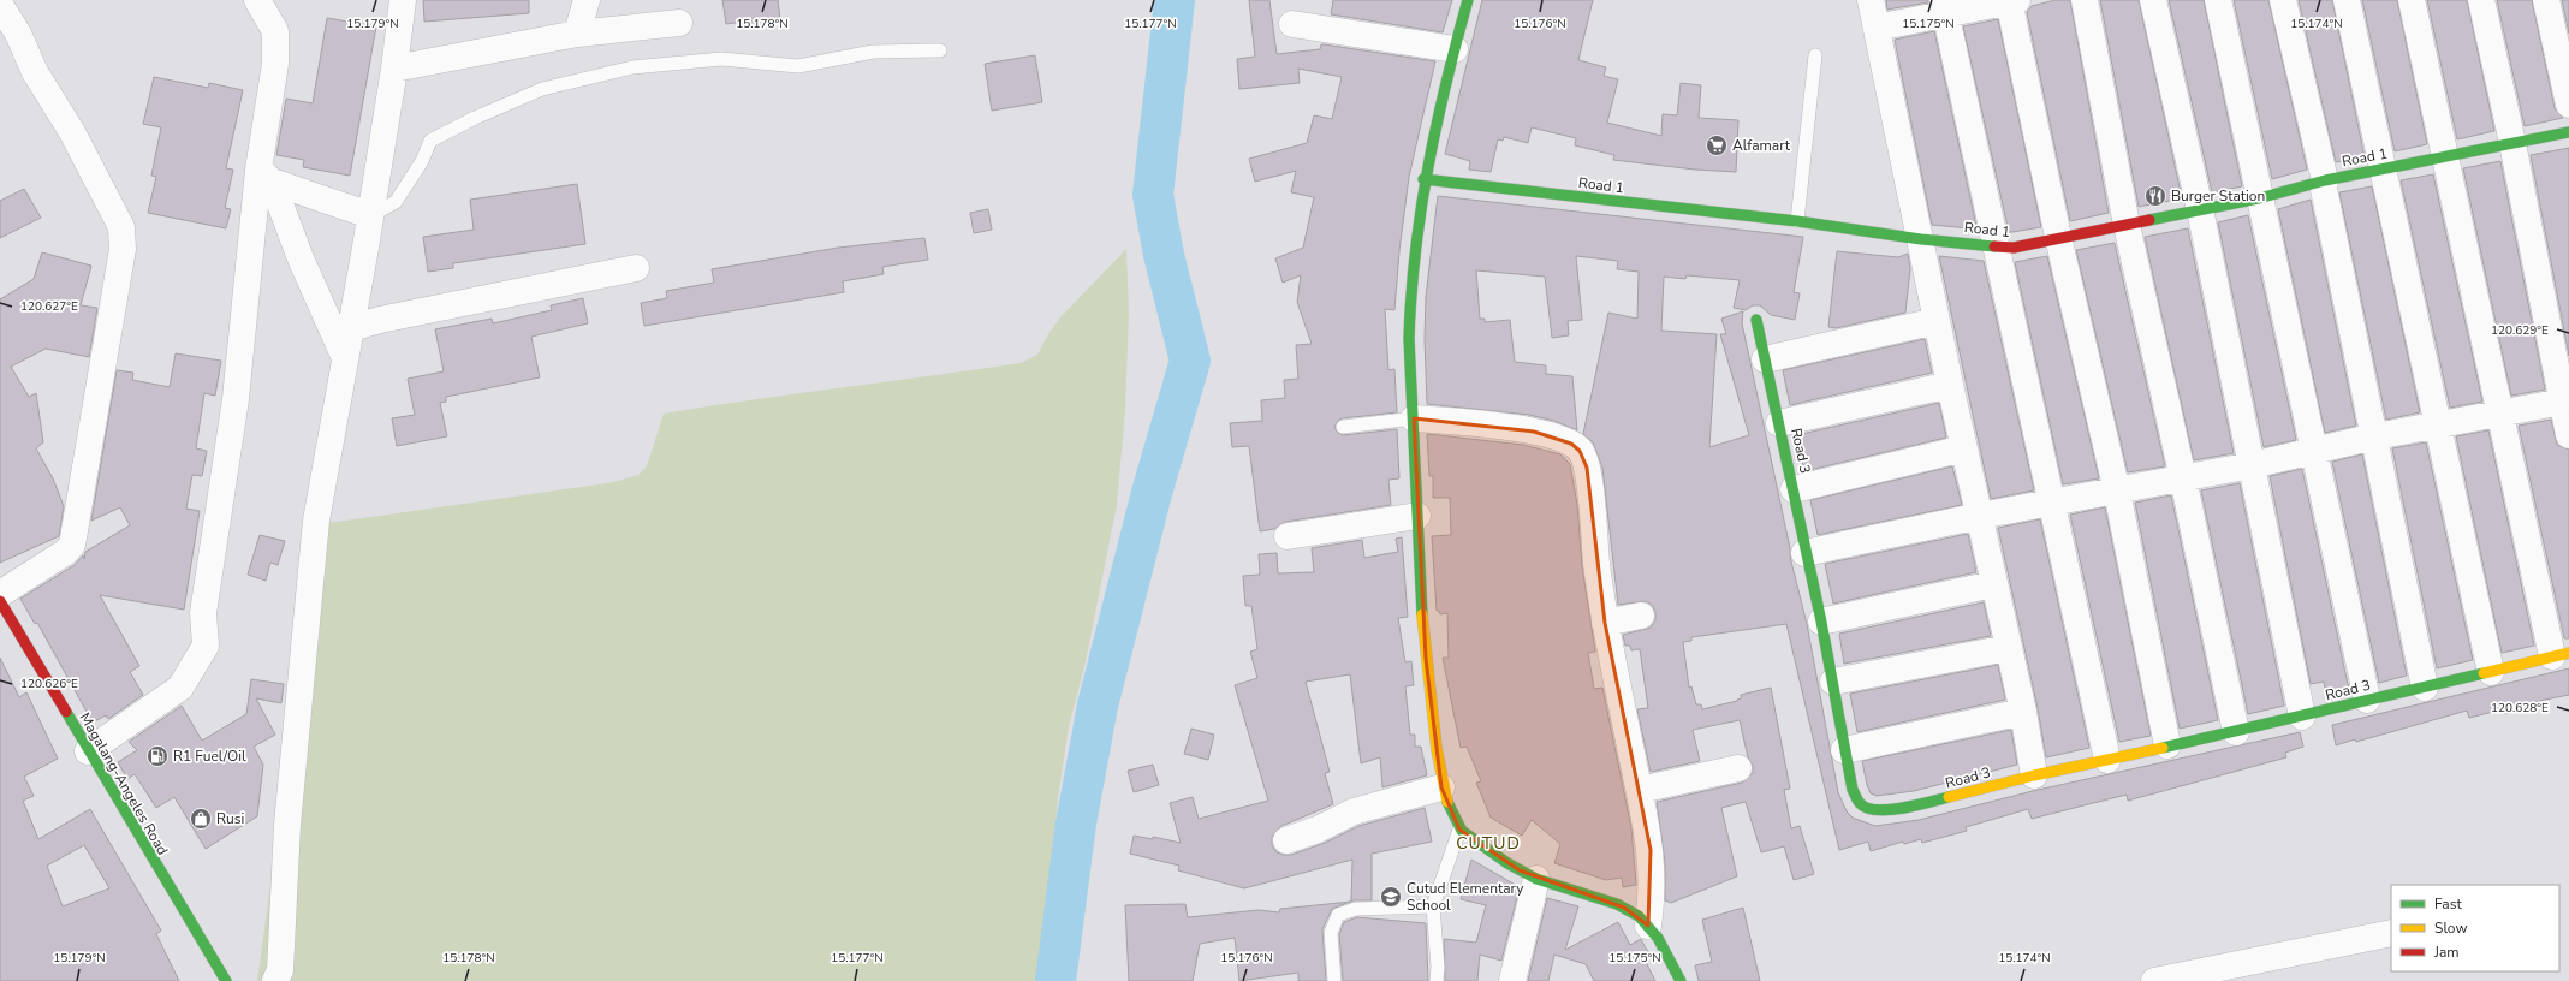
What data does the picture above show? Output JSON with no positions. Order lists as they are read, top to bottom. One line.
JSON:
{"streets":{"street":["Road 1","Road 3","Magalang-Angeles Road"]},"districts":["CUTUD"],"places":{"supermarket":["Alfamart"],"restaurant":["Burger Station"],"fuel station":["R1 Fuel/Oil"],"shop":["Rusi"],"school or university":["Cutud Elementary School"]},"legend":["Fast","Slow","Jam"],"coordinates":["15.179°N","15.178°N","15.177°N","15.176°N","15.175°N","15.174°N","120.627°E","120.629°E","120.626°E","120.628°E"]}
